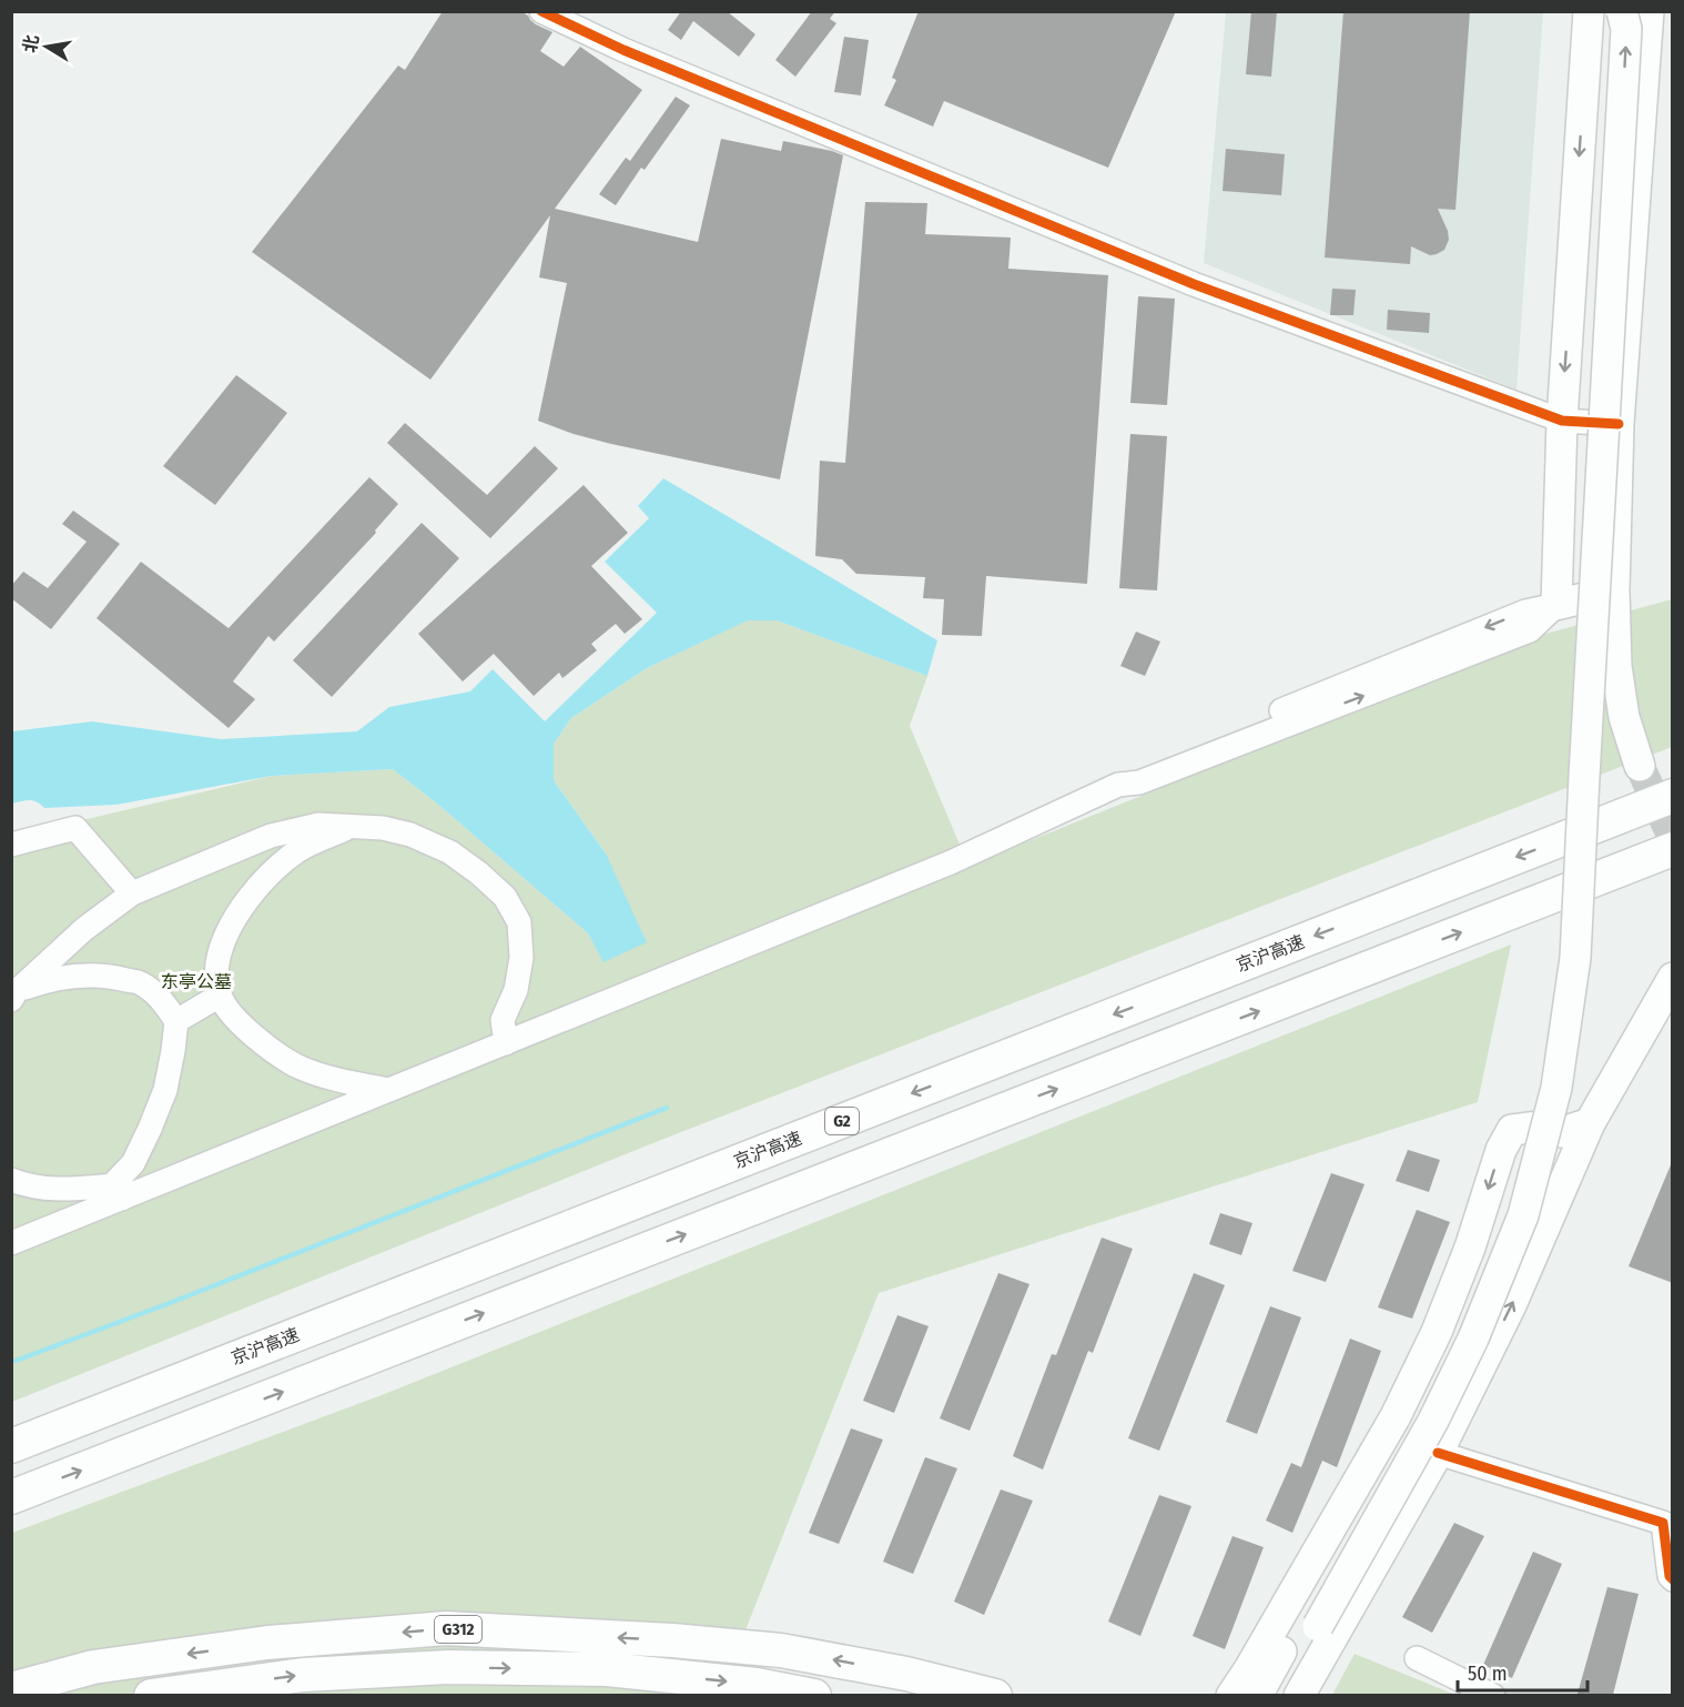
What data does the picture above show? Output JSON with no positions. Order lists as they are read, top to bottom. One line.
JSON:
{"streets":{"highway":["京沪高速","G2","G312"]},"parks":["东亭公墓"],"scale_bar":"50 m","north":"left"}
